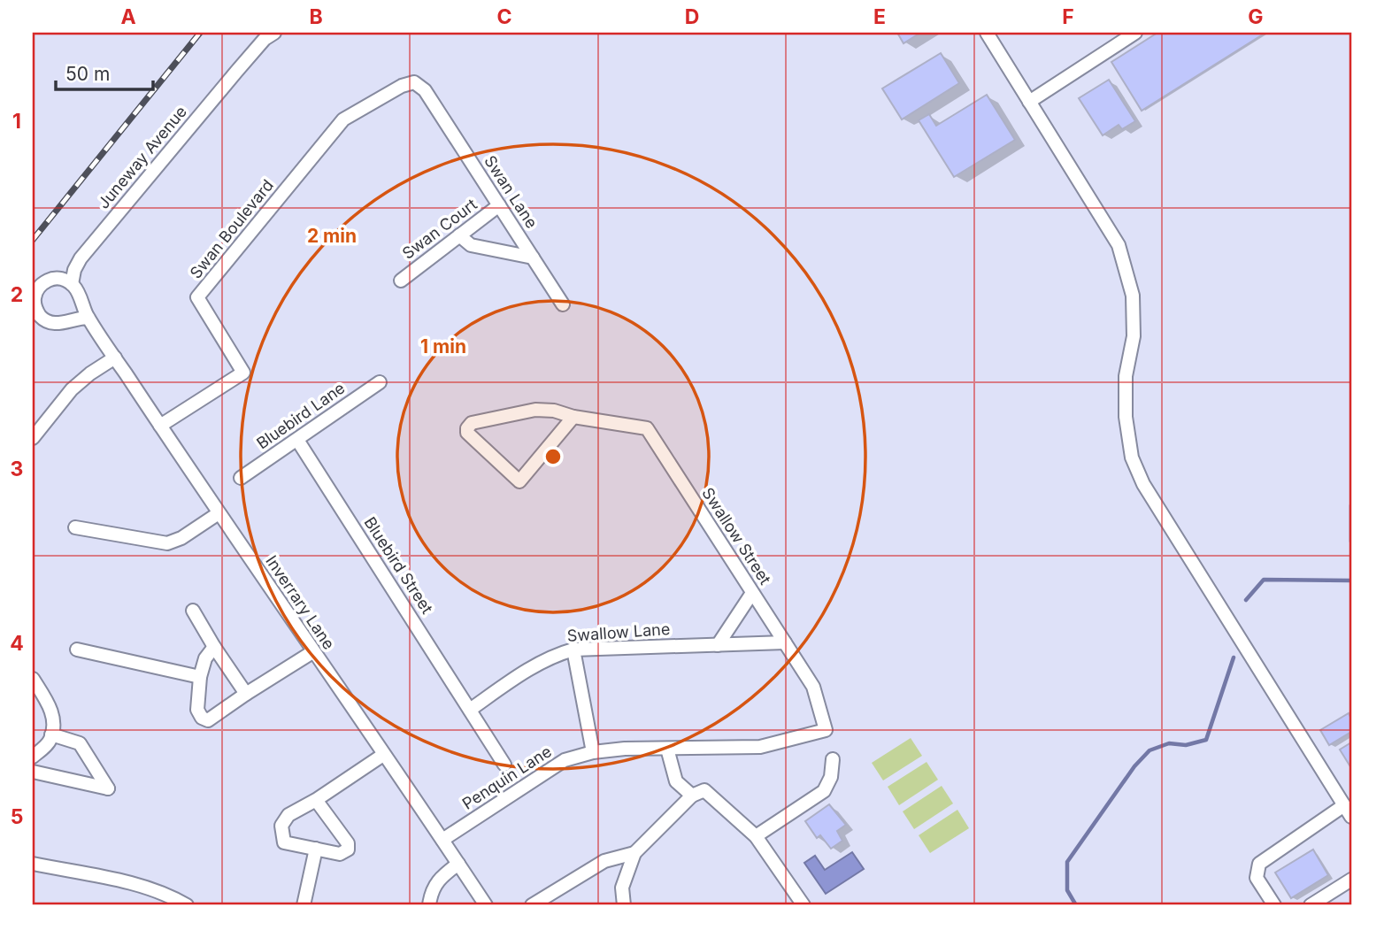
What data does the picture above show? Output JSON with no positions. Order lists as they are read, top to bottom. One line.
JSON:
{"streets":{"street":["Juneway Avenue","Swan Lane","Swan Boulevard","Swan Court","Bluebird Lane","Swallow Street","Bluebird Street","Inverrary Lane","Swallow Lane","Penquin Lane"]},"crossings":[["Juneway Avenue","Inverrary Lane"],["Swan Lane","Swan Boulevard"],["Swan Lane","Swan Court"],["Swan Boulevard","Inverrary Lane"],["Bluebird Lane","Bluebird Street"],["Swallow Street","Swallow Lane"],["Swallow Street","Penquin Lane"],["Bluebird Street","Swallow Lane"],["Inverrary Lane","Penquin Lane"]],"scale_bar":"50 m","grid":{"columns":["A","B","C","D","E","F","G"],"rows":["1","2","3","4","5"]},"rings":["2 min","1 min"]}
